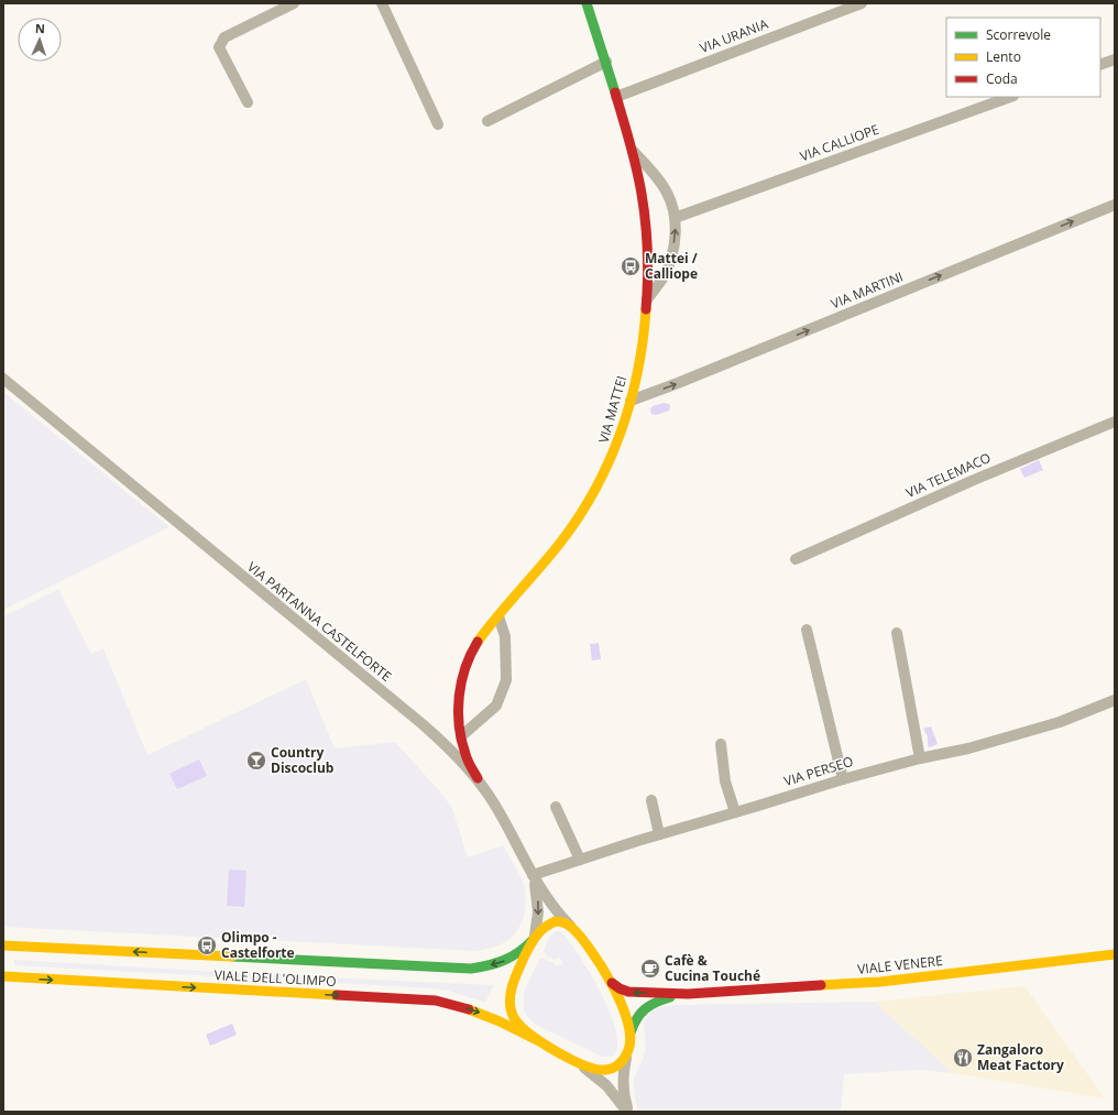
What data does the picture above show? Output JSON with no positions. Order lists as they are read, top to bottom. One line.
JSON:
{"streets":{"street":["VIA URANIA","VIA CALLIOPE","VIA MARTINI","VIA MATTEI","VIA TELEMACO","VIA PARTANNA CASTELFORTE","VIA PERSEO","VIALE VENERE","VIALE DELL'OLIMPO"]},"crossings":[["VIA URANIA","VIA MATTEI"],["VIA MARTINI","VIA MATTEI"],["VIA MATTEI","VIA PARTANNA CASTELFORTE"],["VIA PARTANNA CASTELFORTE","VIA PERSEO"],["VIA PARTANNA CASTELFORTE","VIALE VENERE"],["VIA PARTANNA CASTELFORTE","VIALE DELL'OLIMPO"],["VIALE VENERE","VIALE DELL'OLIMPO"]],"one_way":["VIA MARTINI"],"places":{"bus stop":["Mattei / Calliope","Olimpo - Castelforte"],"bar":["Country Discoclub"],"cafe":["Cafè & Cucina Touché"],"restaurant":["Zangaloro Meat Factory"]},"legend":["Scorrevole","Lento","Coda"],"north":"top"}
